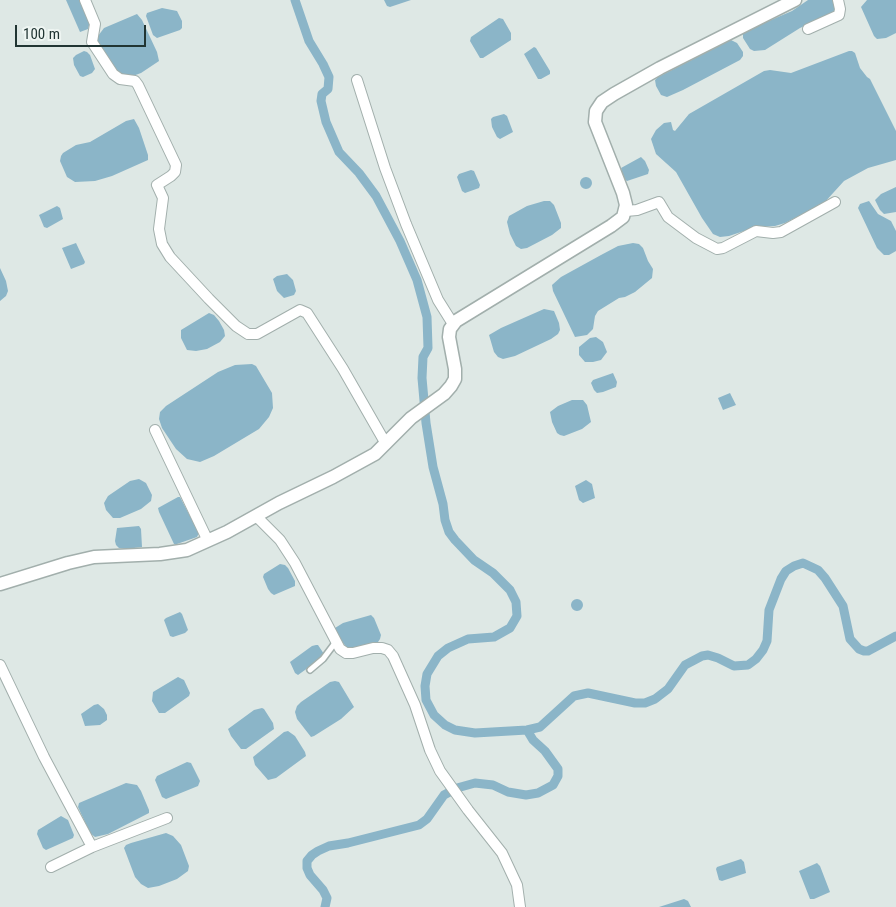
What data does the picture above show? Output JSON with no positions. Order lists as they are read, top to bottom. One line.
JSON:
{"scale_bar":"100 m"}
